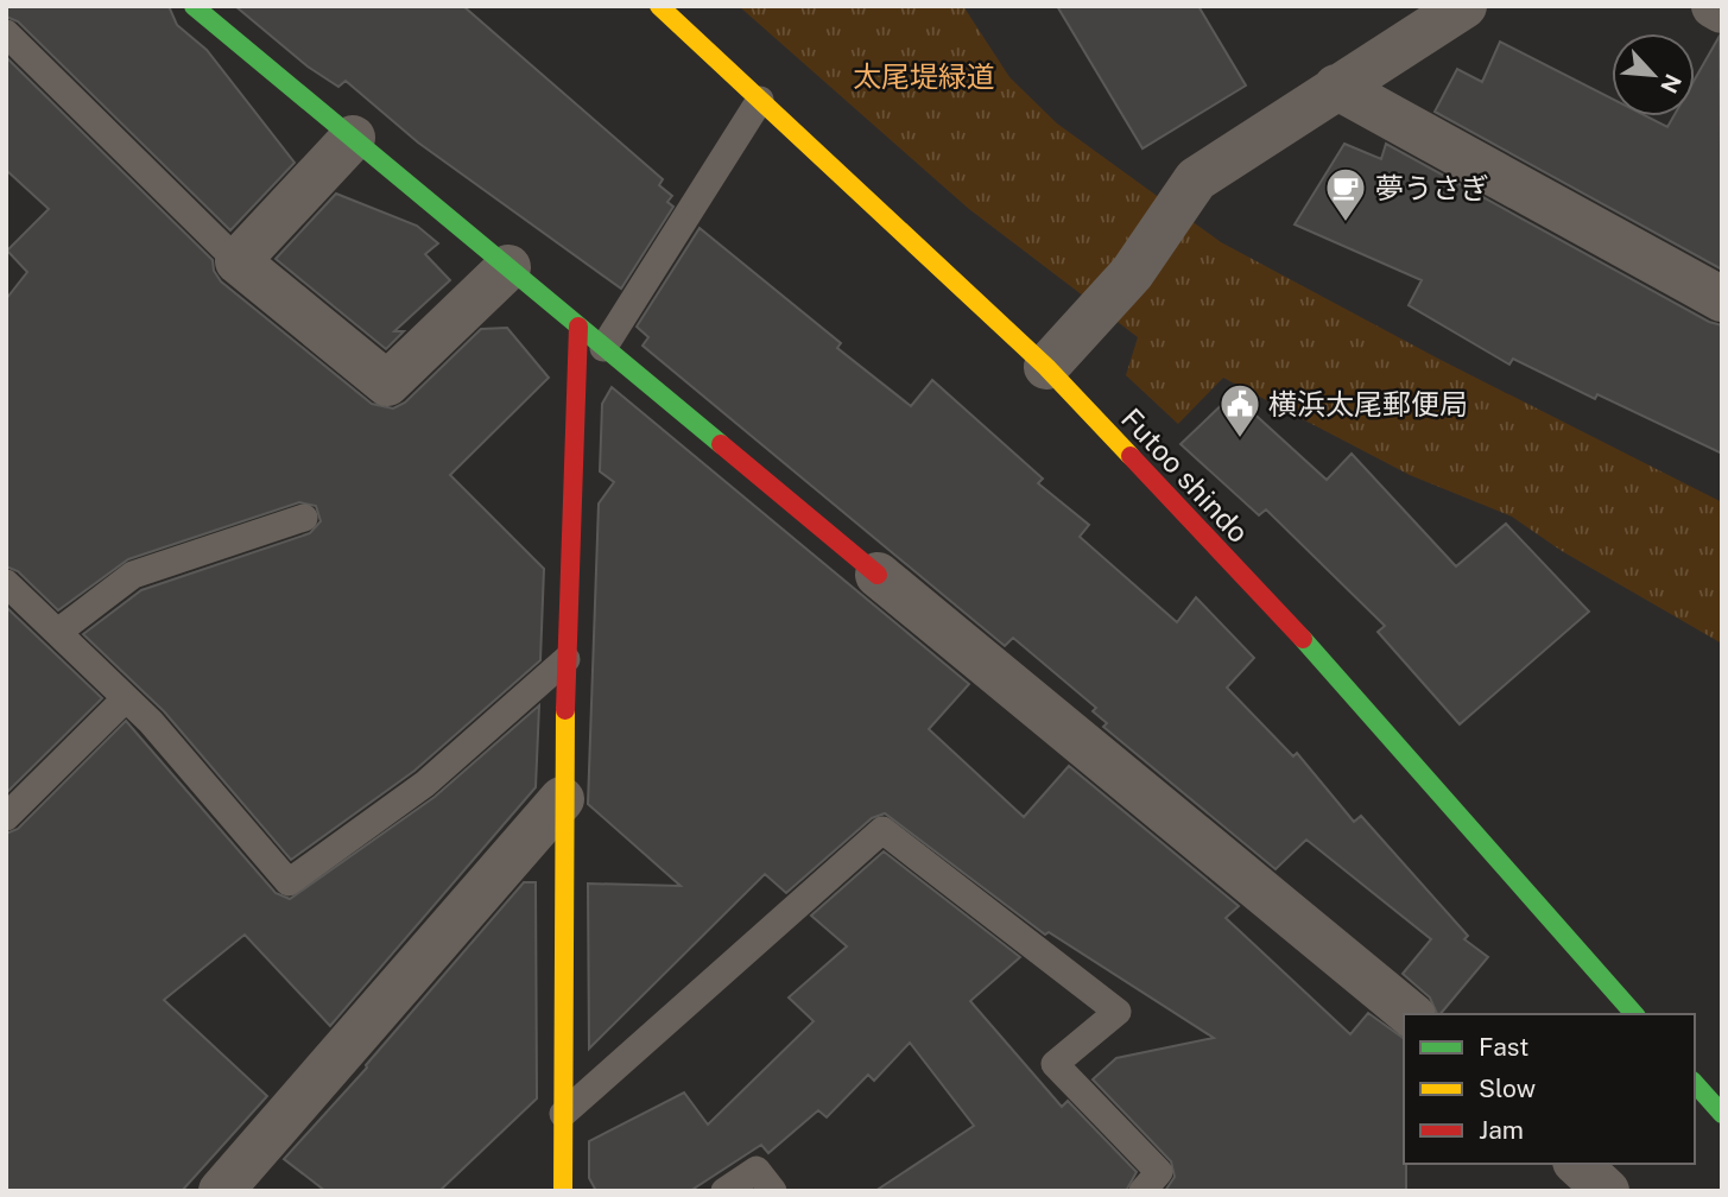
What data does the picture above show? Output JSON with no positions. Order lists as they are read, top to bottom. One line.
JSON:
{"streets":{"street":["Futoo shindo"]},"parks":["太尾堤緑道"],"places":{"cafe":["夢うさぎ"],"public building":["横浜太尾郵便局"]},"legend":["Fast","Slow","Jam"],"north":"bottom right"}
